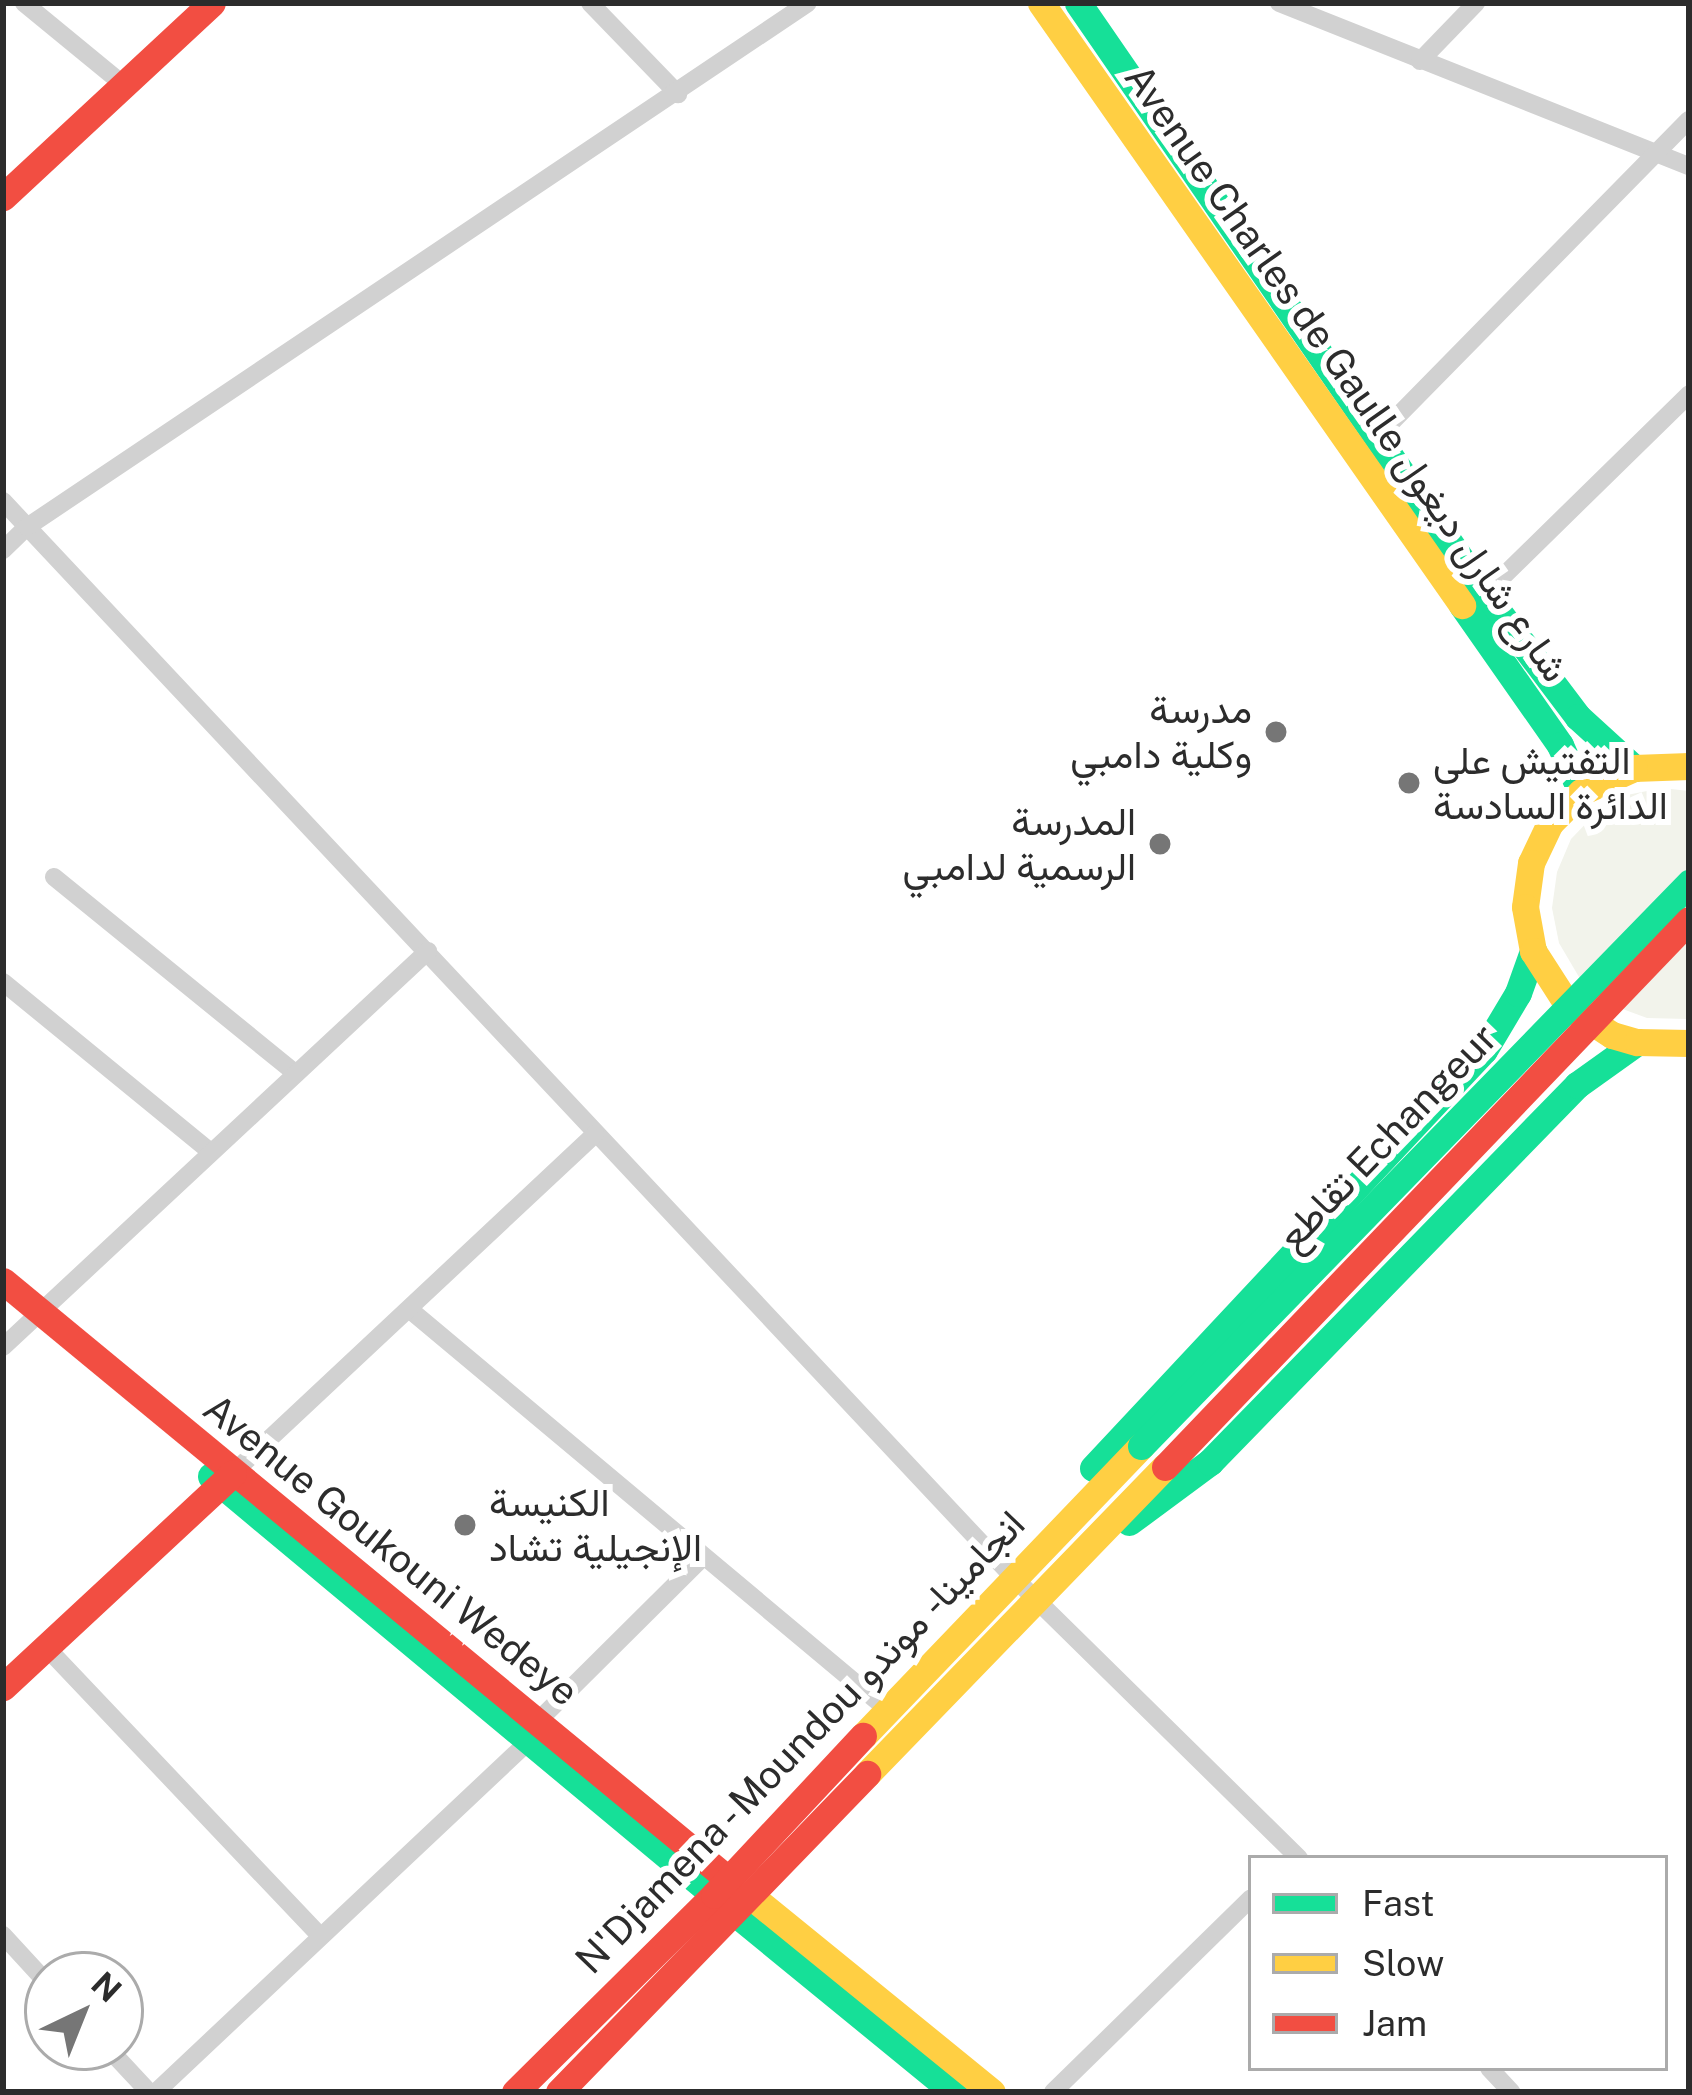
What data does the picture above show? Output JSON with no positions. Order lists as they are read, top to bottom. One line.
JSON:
{"streets":{"main road":["Avenue Charles de Gaulle شارع شارل ديغول","تقاطع Echangeur","Avenue Goukouni Wedeye","N'Djamena - Moundou انجامينا - موندو"]},"crossings":[["تقاطع Echangeur","N'Djamena - Moundou انجامينا - موندو"],["Avenue Goukouni Wedeye","N'Djamena - Moundou انجامينا - موندو"]],"places":["مدرسة وكلية دامبي","التفتيش على الدائرة السادسة","المدرسة الرسمية لدامبي","الكنيسة الإنجيلية تشاد"],"legend":["Fast","Slow","Jam"],"north":"top right"}
